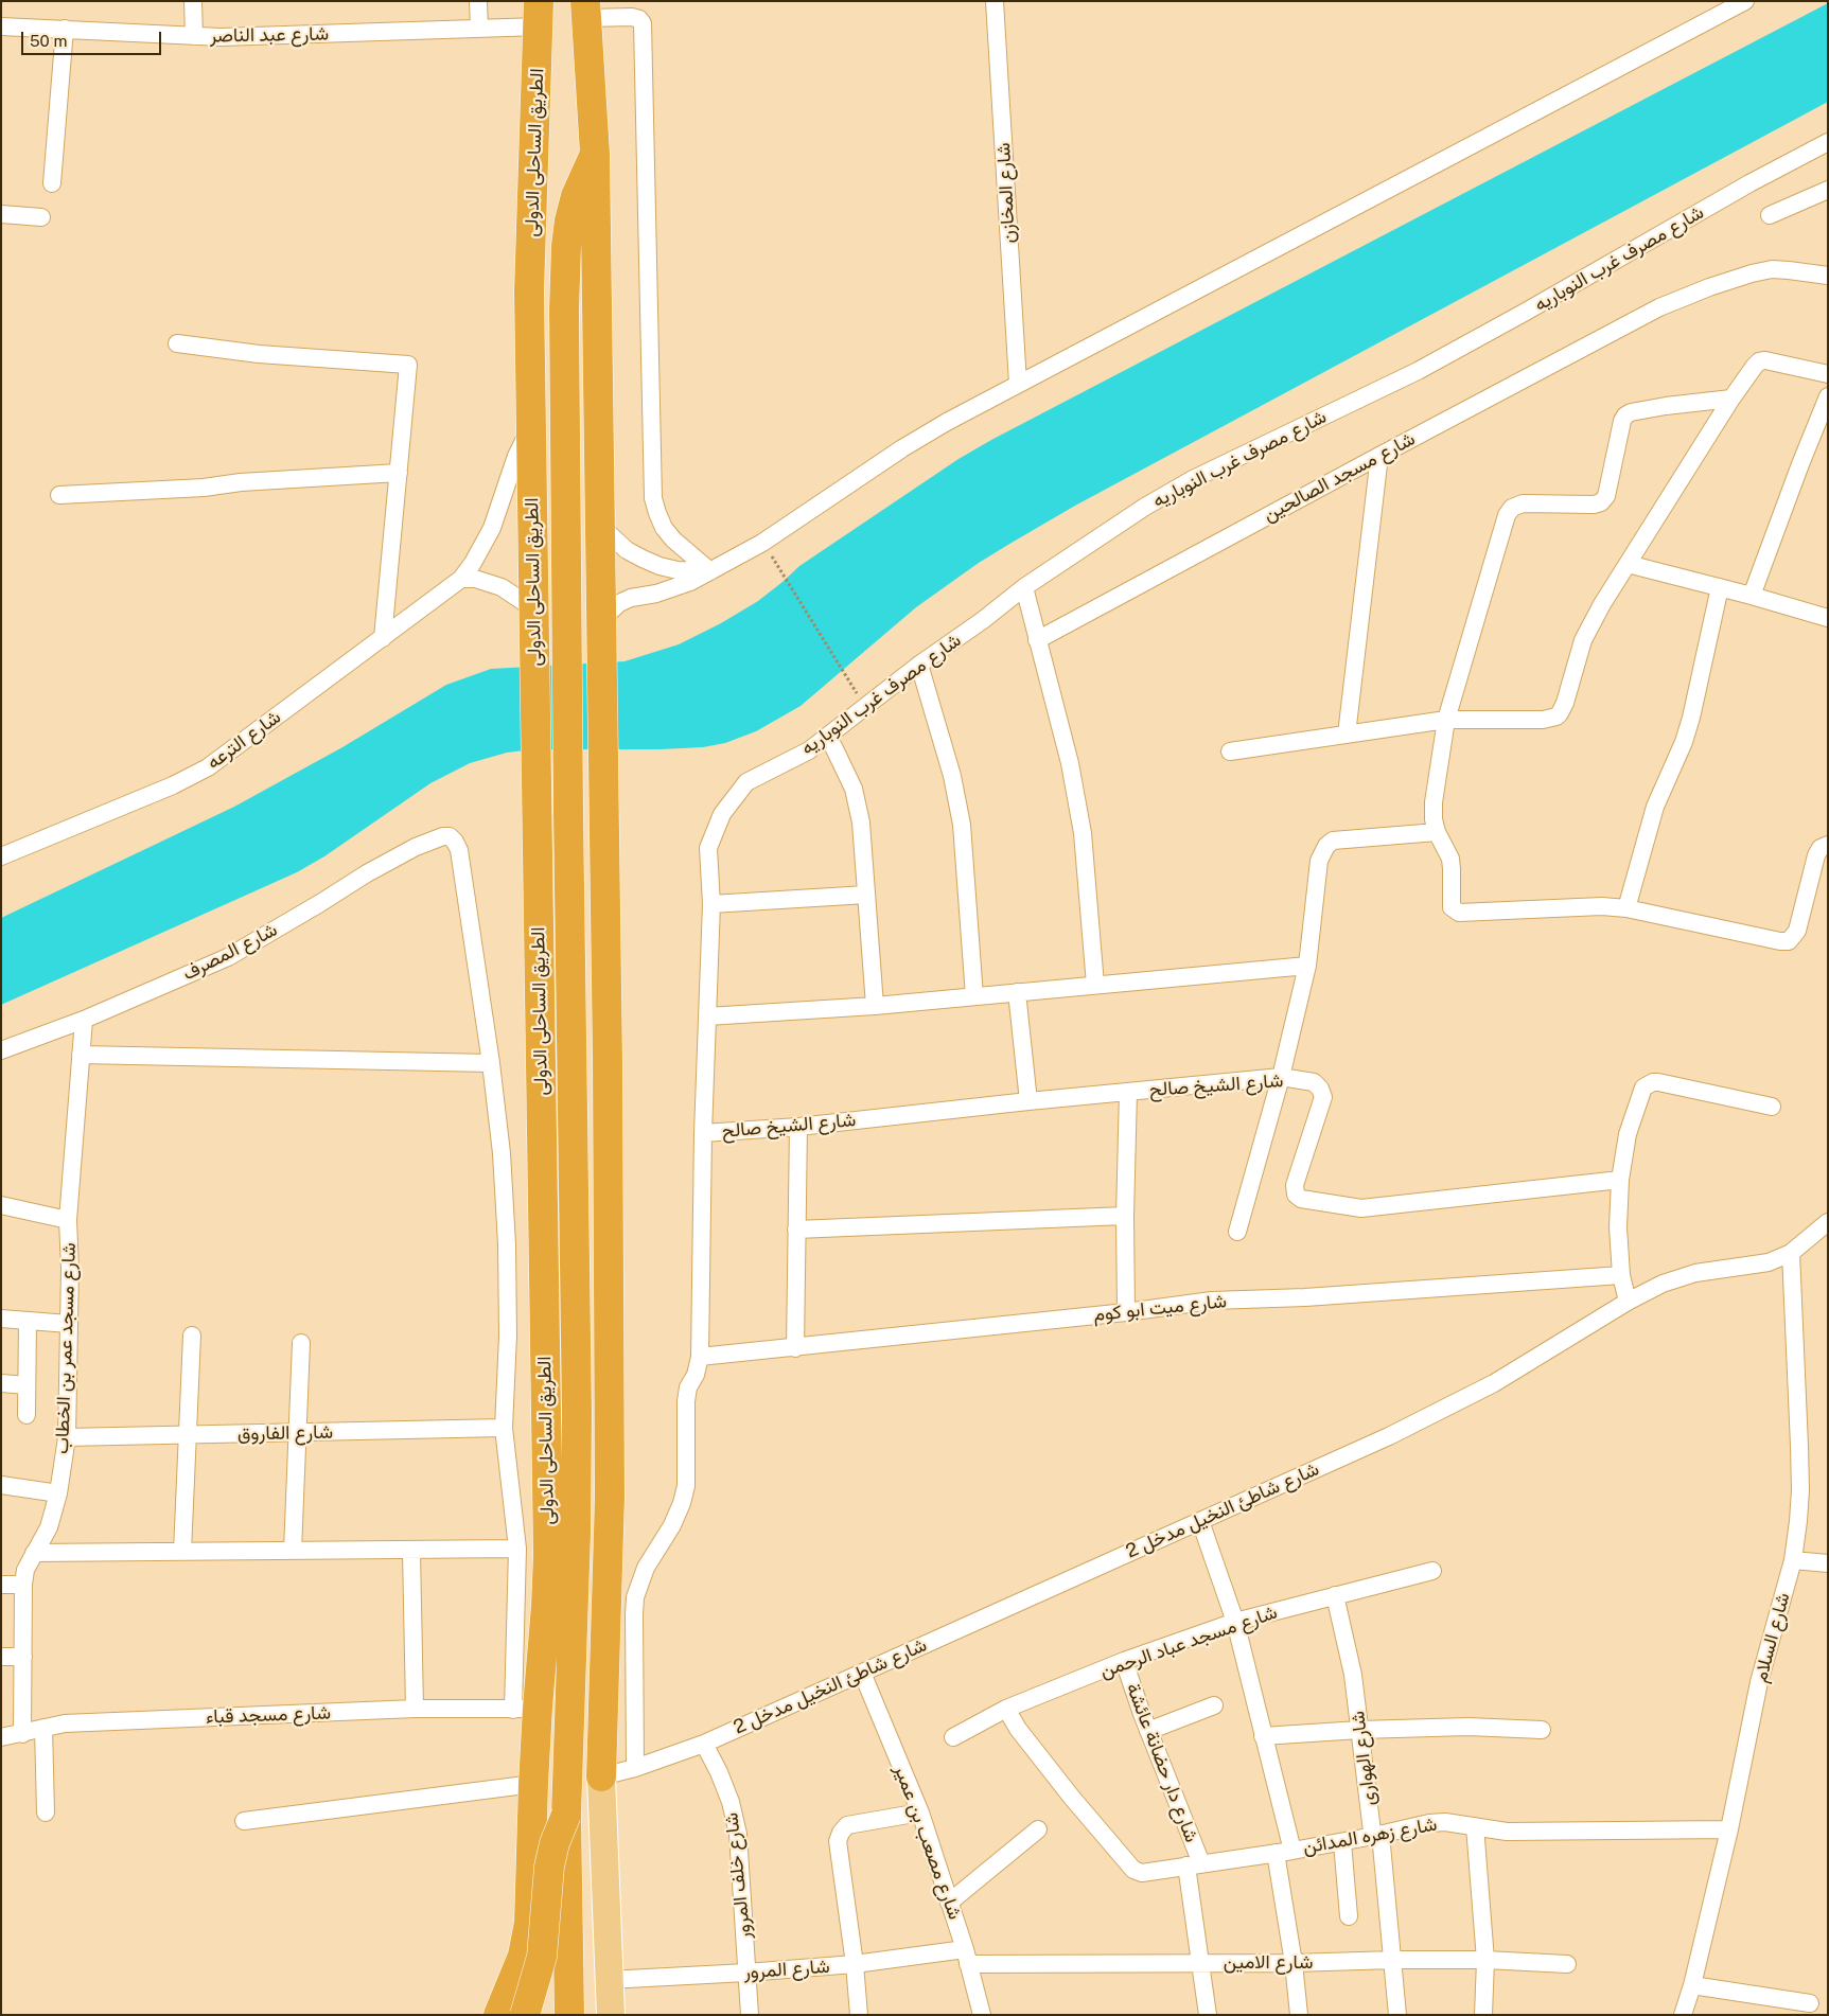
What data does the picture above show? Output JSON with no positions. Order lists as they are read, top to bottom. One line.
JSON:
{"streets":{"highway":["الطريق الساحلى الدولى"],"street":["شارع عبد الناصر","شارع المخازن","شارع مصرف غرب النوباريه","شارع مسجد الصالحين","شارع الترعه","شارع المصرف","شارع الشيخ صالح","شارع ميت ابو كوم","شارع مسجد عمر بن الخطاب","شارع الفاروق","شارع شاطئ النخيل مدخل 2","شارع السلام","شارع مسجد عباد الرحمن","شارع مسجد قباء","شارع الهوارى","شارع دار حضانة عائشة","شارع زهره المدائن","شارع مصعب بن عمير","شارع خلف المرور","شارع الامين","شارع المرور"]},"crossings":[["شارع عبد الناصر","الطريق الساحلى الدولى"],["الطريق الساحلى الدولى","شارع الترعه"],["الطريق الساحلى الدولى","شارع مسجد قباء"],["شارع المصرف","شارع مسجد عمر بن الخطاب"],["شارع مسجد عمر بن الخطاب","شارع الفاروق"],["شارع مسجد عمر بن الخطاب","شارع مسجد قباء"],["شارع شاطئ النخيل مدخل 2","شارع السلام"],["شارع شاطئ النخيل مدخل 2","شارع مصعب بن عمير"],["شارع شاطئ النخيل مدخل 2","شارع خلف المرور"],["شارع السلام","شارع زهره المدائن"],["شارع مسجد عباد الرحمن","شارع الهوارى"],["شارع مسجد عباد الرحمن","شارع دار حضانة عائشة"],["شارع مسجد عباد الرحمن","شارع زهره المدائن"],["شارع الهوارى","شارع زهره المدائن"],["شارع الهوارى","شارع الامين"],["شارع دار حضانة عائشة","شارع زهره المدائن"],["شارع دار حضانة عائشة","شارع الامين"],["شارع مصعب بن عمير","شارع الامين"],["شارع مصعب بن عمير","شارع المرور"],["شارع خلف المرور","شارع المرور"],["شارع الامين","شارع المرور"]],"scale_bar":"50 m"}
